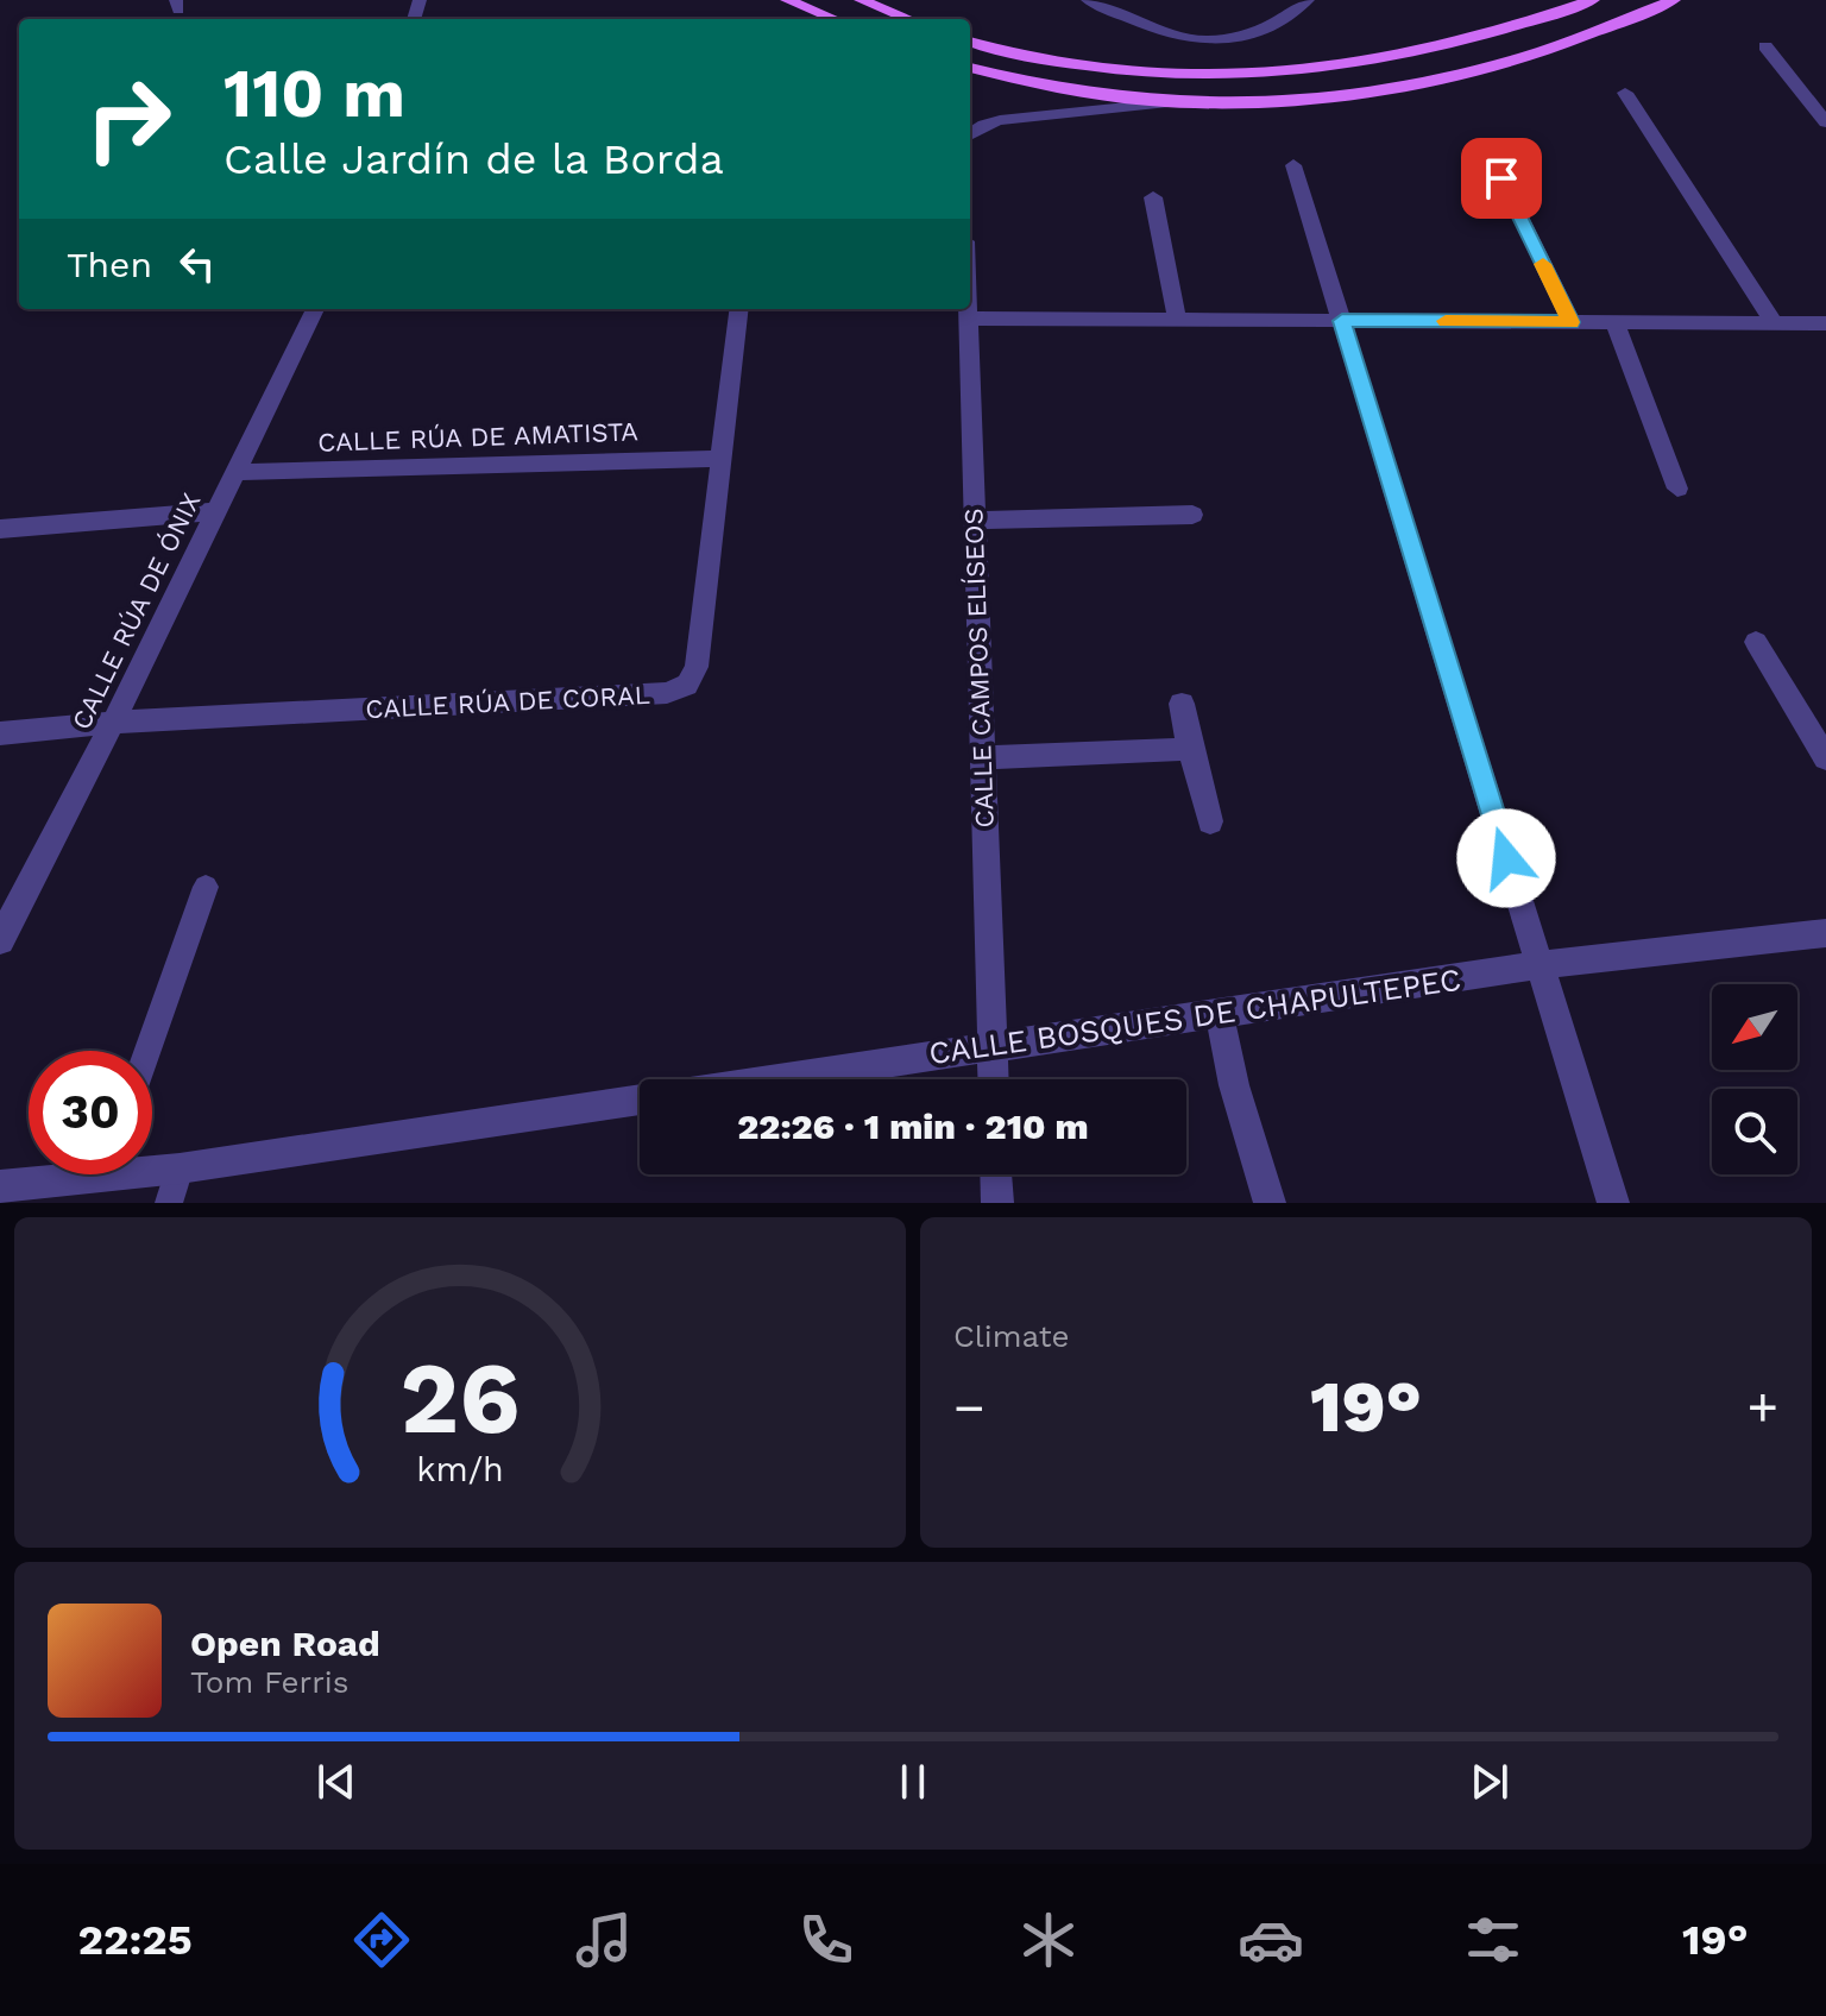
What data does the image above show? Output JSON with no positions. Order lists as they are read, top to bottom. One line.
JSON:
{"streets":{"street":["CALLE RÚA DE AMATISTA","CALLE RÚA DE ÓNIX","CALLE CAMPOS ELÍSEOS","CALLE RÚA DE CORAL","CALLE BOSQUES DE CHAPULTEPEC"]},"crossings":[["CALLE RÚA DE AMATISTA","CALLE RÚA DE ÓNIX"],["CALLE RÚA DE AMATISTA","CALLE RÚA DE CORAL"],["CALLE RÚA DE ÓNIX","CALLE RÚA DE CORAL"],["CALLE CAMPOS ELÍSEOS","CALLE BOSQUES DE CHAPULTEPEC"]],"north":"bottom left","page":{"turn":["110 m","Calle Jardín de la Borda"],"then":"Then","limit":"30","trip":"22:26 · 1 min · 210 m","tile":"Climate","heat":["−","19°","+"],"song":["Open Road","Tom Ferris"],"tabs":["22:25","19°"],"gauge":["26","km/h"]}}
